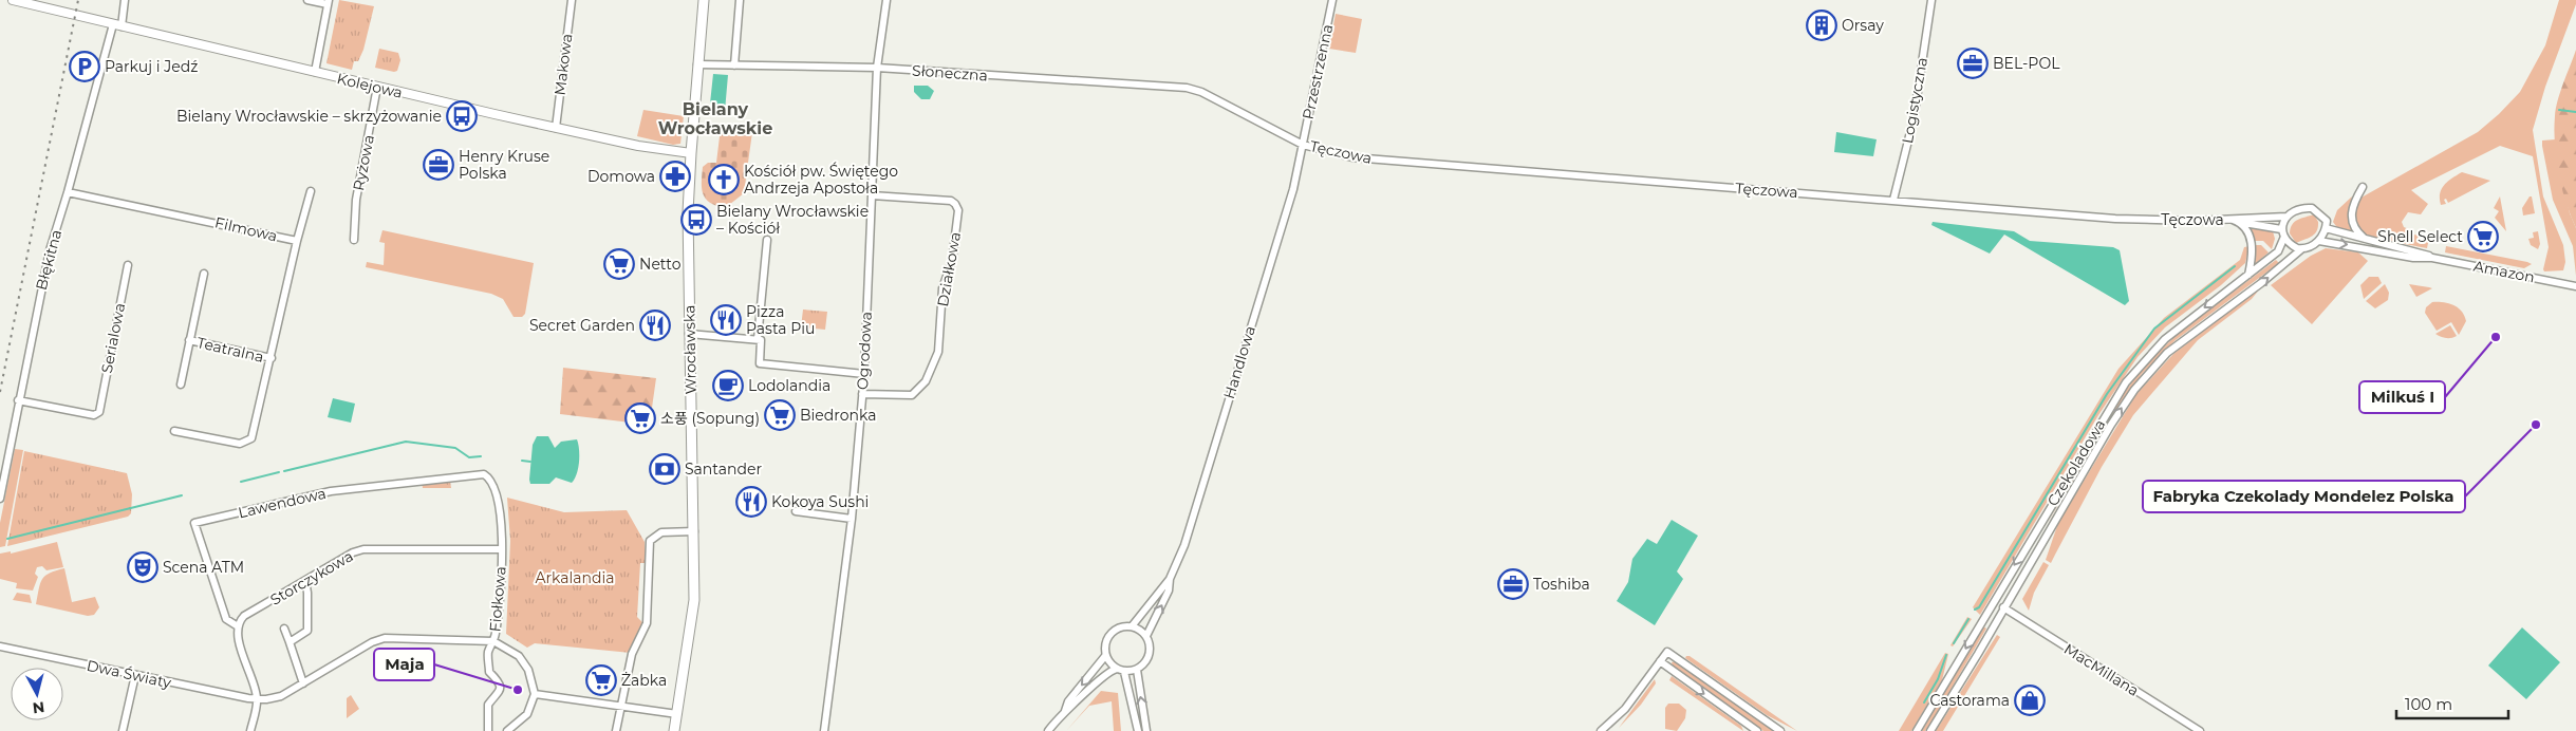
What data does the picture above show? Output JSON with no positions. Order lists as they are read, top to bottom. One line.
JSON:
{"streets":{"main road":["Wrocławska"],"street":["Makowa","Przestrzenna","Słoneczna","Kolejowa","Logistyczna","Tęczowa","Ryżowa","Filmowa","Błękitna","Działkowa","Amazon","Serialowa","Teatralna","Ogrodowa","Handlowa","Czekoladowa","Lawendowa","Storczykowa","Fiołkowa","MacMillana","Dwa Światy"]},"crossings":[["Makowa","Kolejowa"],["Przestrzenna","Słoneczna"],["Przestrzenna","Tęczowa"],["Przestrzenna","Handlowa"],["Słoneczna","Tęczowa"],["Słoneczna","Wrocławska"],["Słoneczna","Ogrodowa"],["Słoneczna","Handlowa"],["Kolejowa","Ryżowa"],["Kolejowa","Błękitna"],["Kolejowa","Wrocławska"],["Logistyczna","Tęczowa"],["Tęczowa","Amazon"],["Tęczowa","Handlowa"],["Tęczowa","Czekoladowa"],["Filmowa","Błękitna"],["Filmowa","Teatralna"],["Błękitna","Serialowa"],["Działkowa","Ogrodowa"],["Amazon","Czekoladowa"],["Czekoladowa","MacMillana"],["Lawendowa","Storczykowa"],["Lawendowa","Fiołkowa"],["Storczykowa","Fiołkowa"],["Fiołkowa","Dwa Światy"]],"districts":["Bielany Wrocławskie"],"parks":["Arkalandia"],"places":{"building":["Orsay"],"office":["BEL-POL","Henry Kruse Polska","Toshiba"],"parking":["Parkuj i Jedź"],"bus stop":["Bielany Wrocławskie – skrzyżowanie","Bielany Wrocławskie – Kościół"],"pharmacy":["Domowa"],"church":["Kościół pw. Świętego Andrzeja Apostoła"],"supermarket":["Shell Select","Netto","Biedronka","소풍 (Sopung)","Żabka"],"restaurant":["Pizza Pasta Piu","Secret Garden","Kokoya Sushi"],"other":["Milkuś I","Fabryka Czekolady Mondelez Polska","Maja"],"cafe":["Lodolandia"],"bank":["Santander"],"theatre":["Scena ATM"],"shop":["Castorama"]},"scale_bar":"100 m","north":"bottom"}
